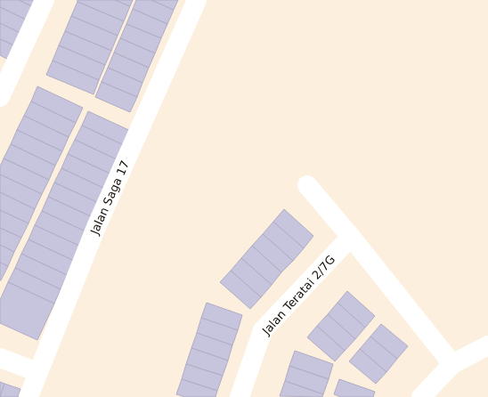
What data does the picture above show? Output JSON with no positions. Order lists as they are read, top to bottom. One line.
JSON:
{"streets":{"street":["Jalan Saga 17","Jalan Teratai 2/7G"]}}
